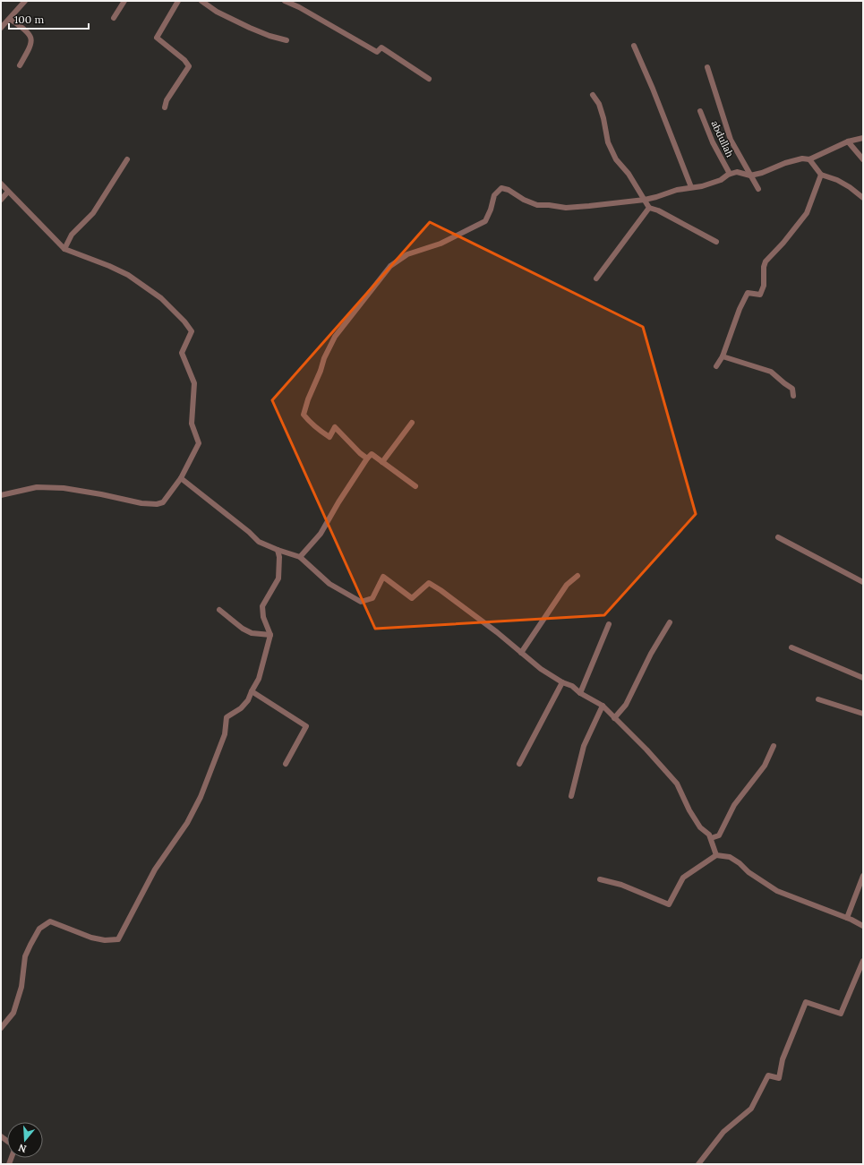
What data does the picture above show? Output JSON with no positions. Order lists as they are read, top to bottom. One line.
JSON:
{"streets":{"street":["abdullah"]},"scale_bar":"100 m","north":"bottom"}
